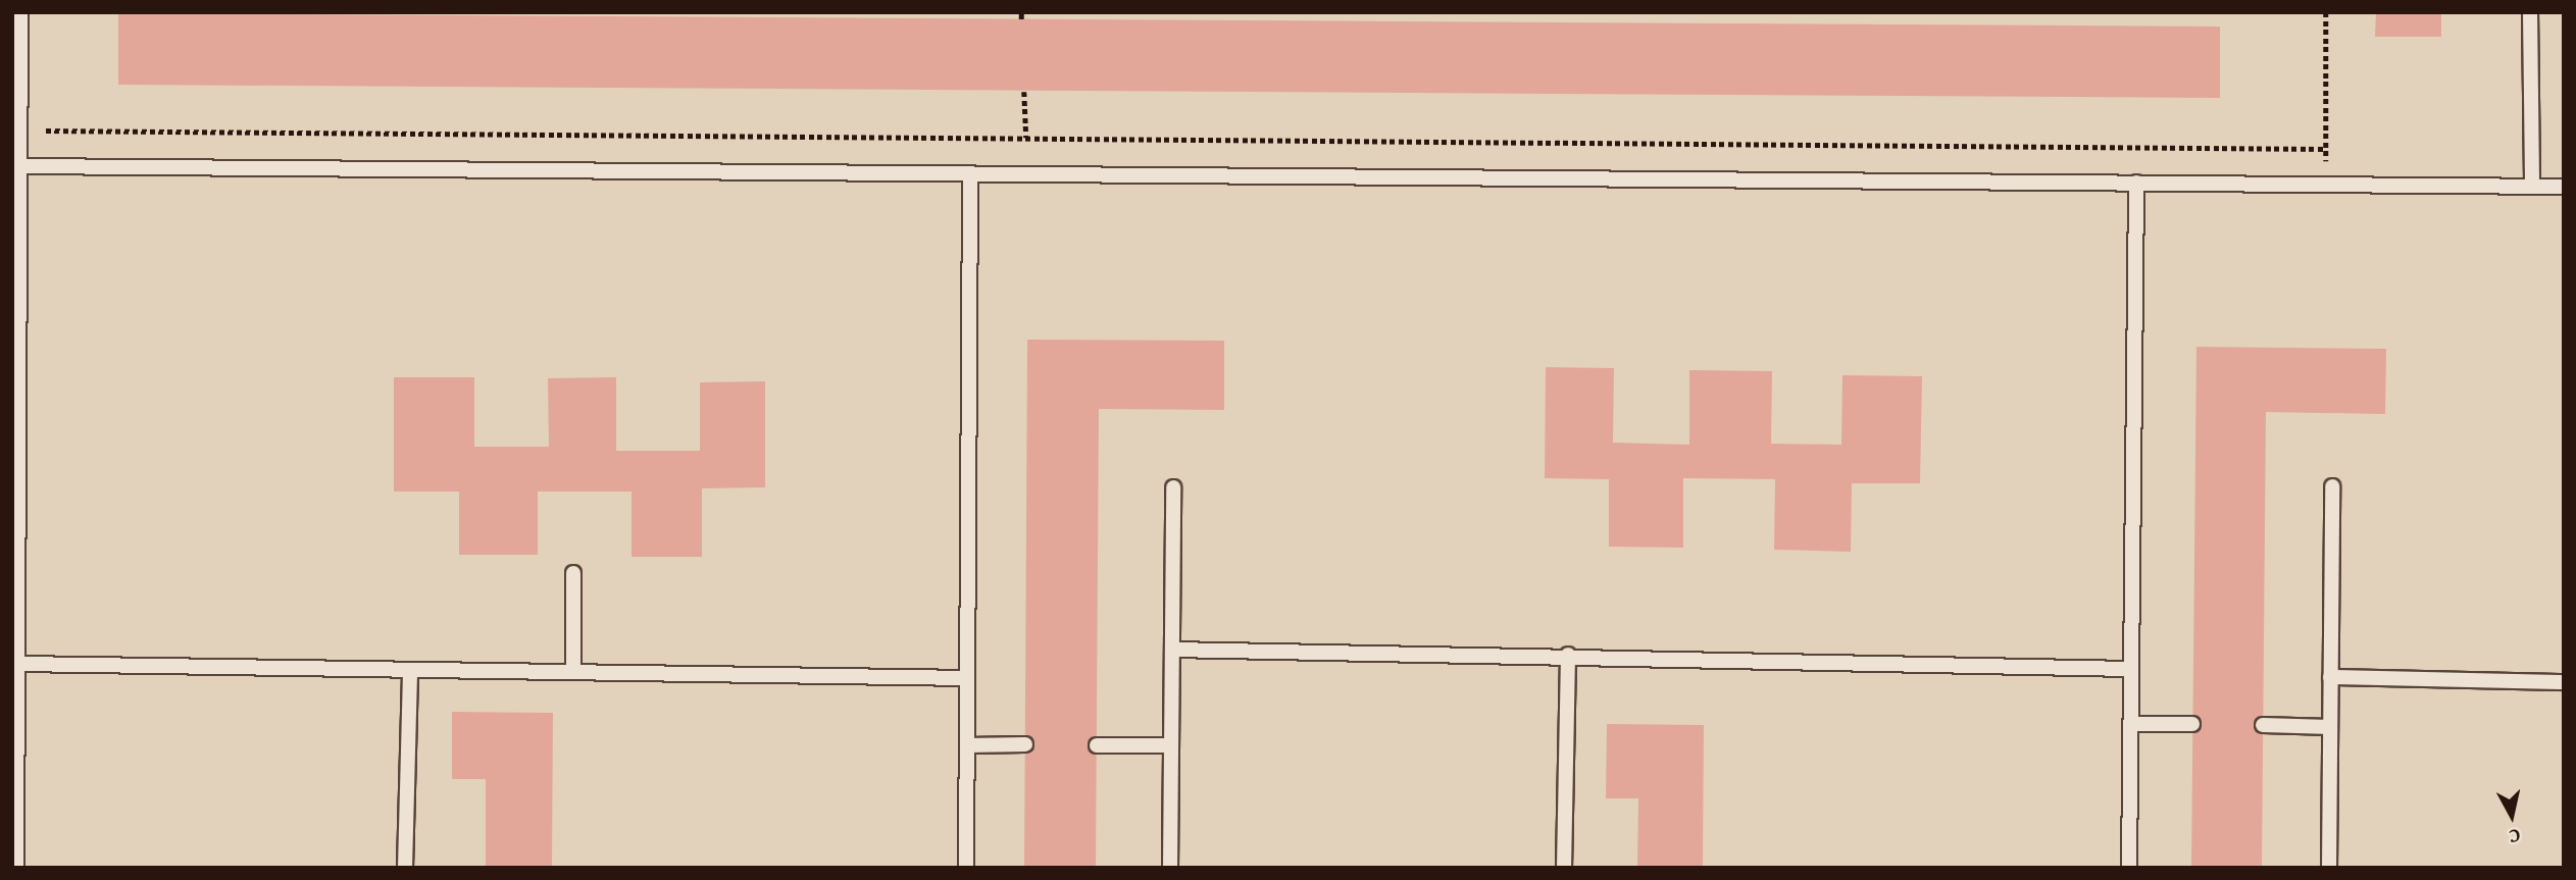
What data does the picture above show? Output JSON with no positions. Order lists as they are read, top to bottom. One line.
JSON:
{"north":"bottom"}
